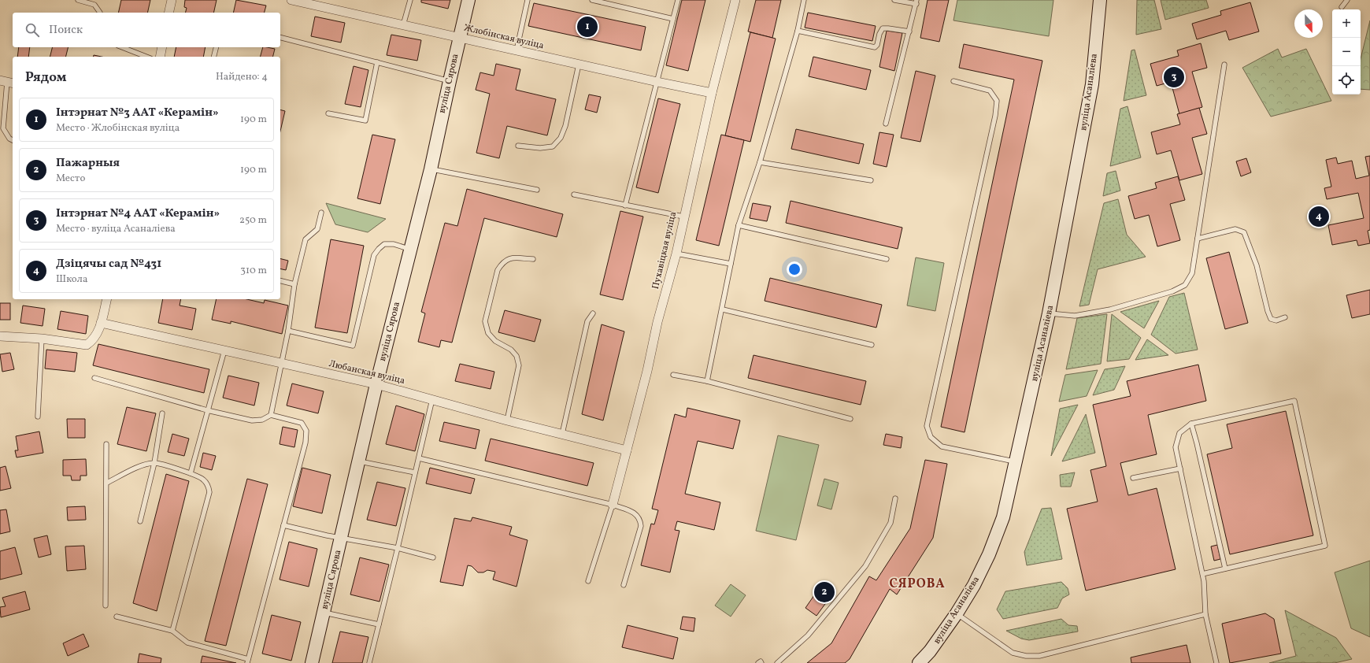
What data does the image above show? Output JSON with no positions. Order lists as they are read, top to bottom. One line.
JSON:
{"streets":{"main road":["вуліца Сярова","вуліца Асаналіева"],"street":["Жлобінская вуліца","Пухавіцкая вуліца","Любанская вуліца"]},"crossings":[["Жлобінская вуліца","вуліца Сярова"],["Жлобінская вуліца","Пухавіцкая вуліца"],["вуліца Сярова","Любанская вуліца"],["Пухавіцкая вуліца","Любанская вуліца"]],"districts":["СЯРОВА"],"north":"bottom","page":{"map_buttons":["+","−"],"search":"Поиск","pins":["1","3","4","2"],"heading":["Рядом","Найдено: 4"],"list":[{"mark":"1","name":"Інтэрнат №3 ААТ «Керамін»","note":"Место · Жлобінская вуліца","value":"190 m"},{"mark":"2","name":"Пажарныя","note":"Место","value":"190 m"},{"mark":"3","name":"Інтэрнат №4 ААТ «Керамін»","note":"Место · вуліца Асаналіева","value":"250 m"},{"mark":"4","name":"Дзіцячы сад №431","note":"Школа","value":"310 m"}]}}
